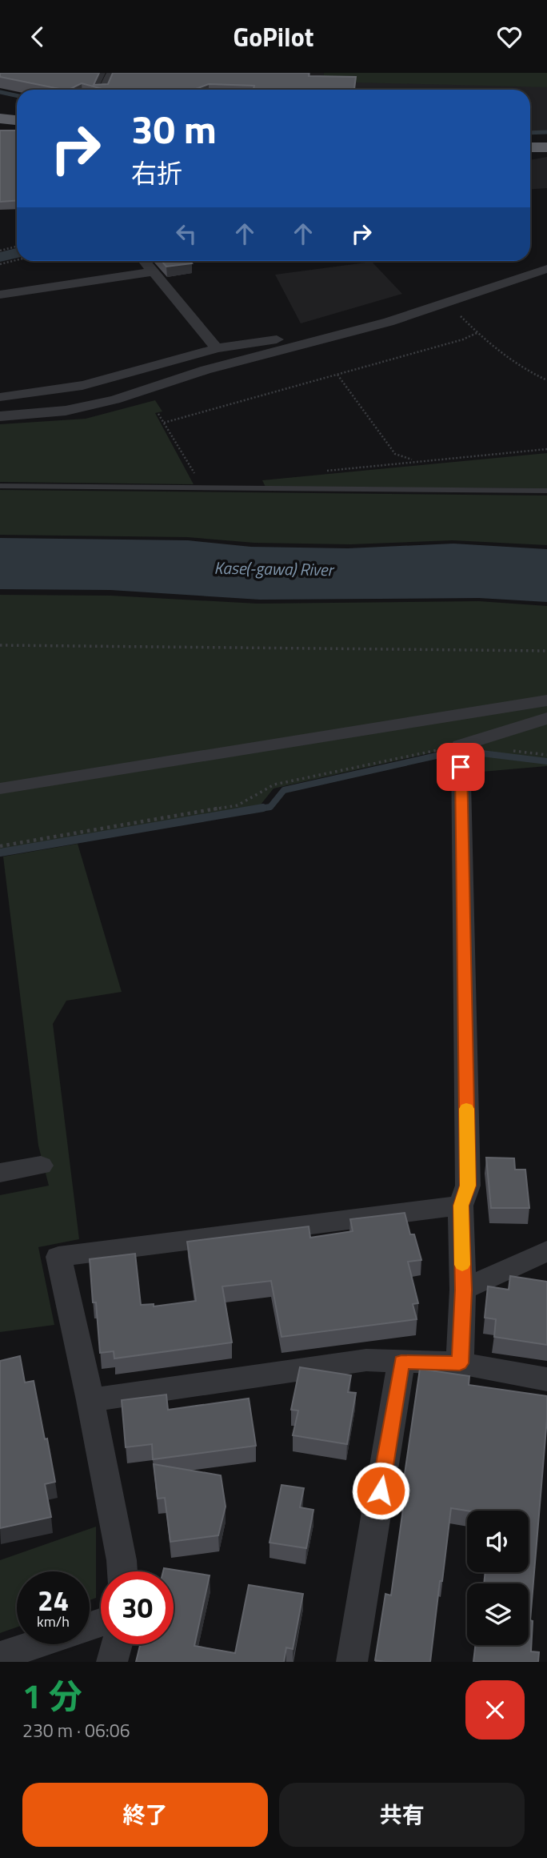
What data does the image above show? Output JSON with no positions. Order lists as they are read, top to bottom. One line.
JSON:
{"water":["Kase(-gawa) River"],"page":{"header":"GoPilot","turn":["30 m","右折"],"speed":"24 km/h","limit":"30","heading":["1 分","230 m · 06:06"],"buttons":["終了","共有"]}}
